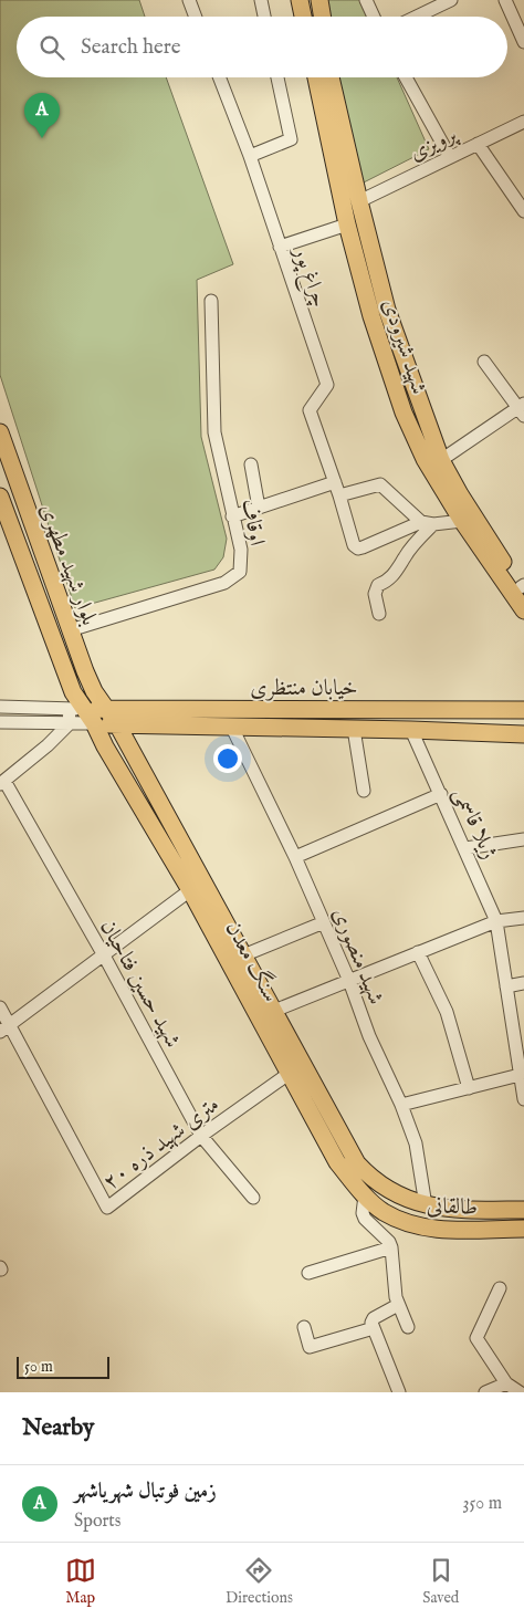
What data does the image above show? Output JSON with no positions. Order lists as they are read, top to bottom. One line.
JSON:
{"streets":{"main road":["شهید شیرودی","بلوار شهید مطهری","خیابان منتظری","سنگ معدن","طالقانی"],"street":["پرویزی","چراغ پور","اوقاف","ژیلا قاسمی","شهید منصوری","شهید حسین فتاحیان","۲۰ متری شهید ذره"]},"crossings":[["پرویزی","شهید شیرودی"],["اوقاف","بلوار شهید مطهری"],["بلوار شهید مطهری","خیابان منتظری"],["بلوار شهید مطهری","سنگ معدن"],["خیابان منتظری","ژیلا قاسمی"],["خیابان منتظری","شهید منصوری"],["خیابان منتظری","سنگ معدن"],["شهید منصوری","طالقانی"],["سنگ معدن","۲۰ متری شهید ذره"],["سنگ معدن","طالقانی"],["شهید حسین فتاحیان","۲۰ متری شهید ذره"]],"scale_bar":"50 m","page":{"search":"Search here","pins":"A","scale":"50 m","heading":"Nearby","list":[{"mark":"A","name":"زمین فوتبال شهریاشهر","note":"Sports","value":"350 m"}],"nav":["Map","Directions","Saved"]}}
